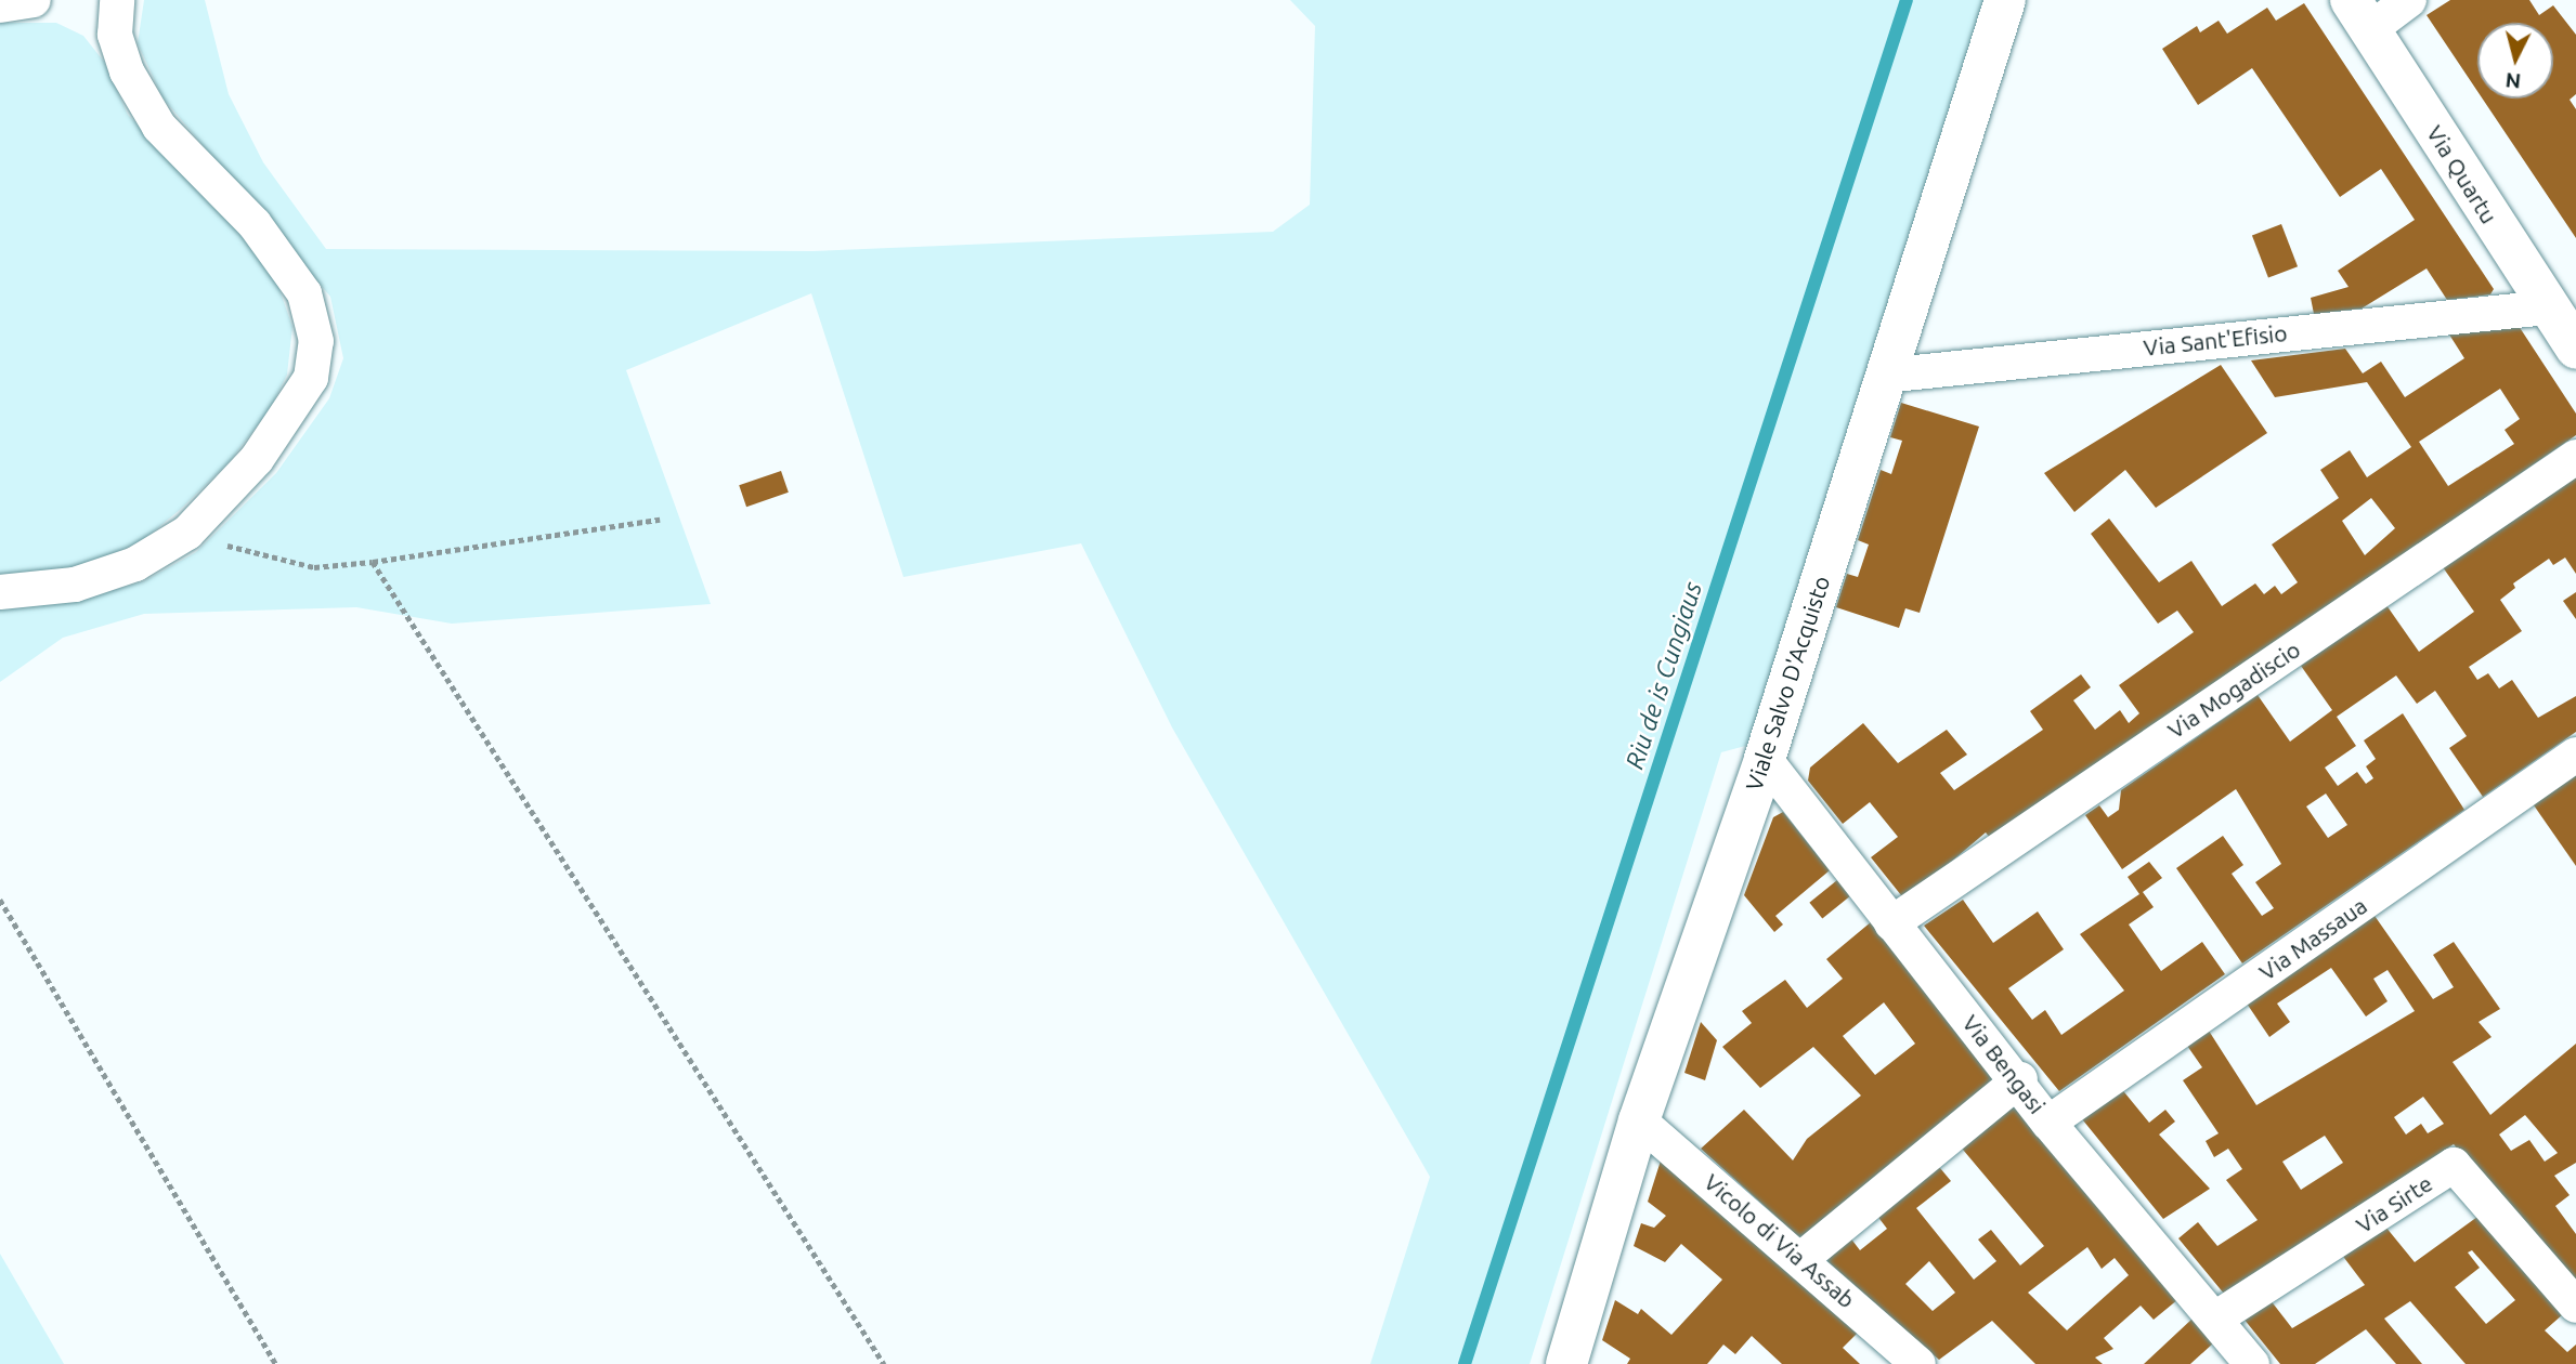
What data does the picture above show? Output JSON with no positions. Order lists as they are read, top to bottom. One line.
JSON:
{"streets":{"street":["Via Quartu","Via Sant'Efisio","Viale Salvo D'Acquisto","Via Mogadiscio","Via Massaua","Via Bengasi","Via Sirte","Vicolo di Via Assab"]},"crossings":[["Via Quartu","Via Sant'Efisio"],["Via Sant'Efisio","Viale Salvo D'Acquisto"],["Viale Salvo D'Acquisto","Via Bengasi"],["Viale Salvo D'Acquisto","Vicolo di Via Assab"],["Via Mogadiscio","Via Bengasi"],["Via Massaua","Via Bengasi"],["Via Bengasi","Via Sirte"]],"water":["Riu de is Cungiaus"],"north":"bottom"}
